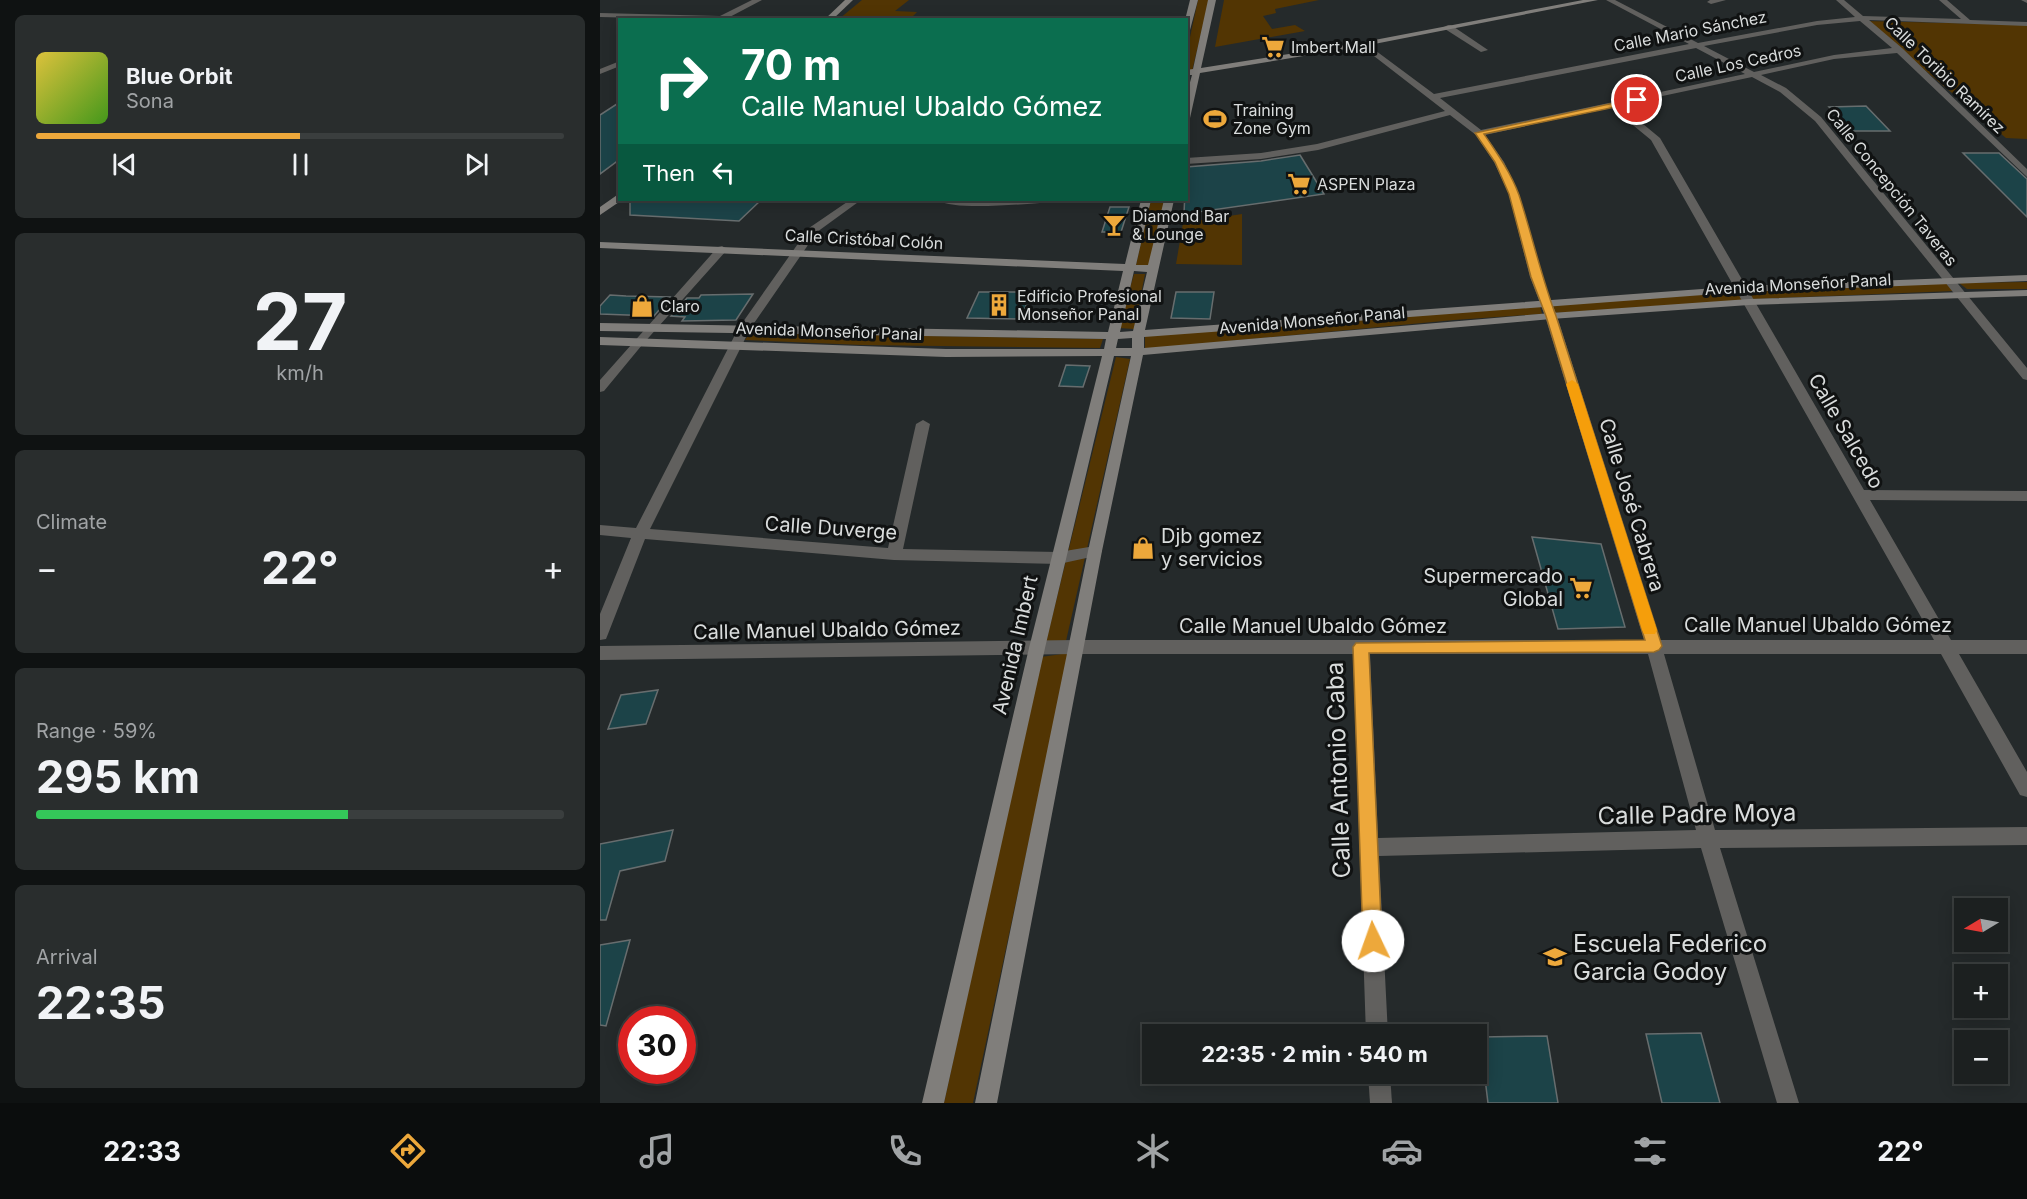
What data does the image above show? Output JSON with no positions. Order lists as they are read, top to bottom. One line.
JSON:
{"streets":{"main road":["Calle Cristóbal Colón","Avenida Monseñor Panal","Avenida Imbert"],"street":["Calle Mario Sánchez","Calle Los Cedros","Calle Toribio Ramírez","Calle Concepción Taveras","Calle Salcedo","Calle José Cabrera","Calle Duverge","Calle Manuel Ubaldo Gómez","Calle Antonio Caba","Calle Padre Moya"]},"crossings":[["Calle Mario Sánchez","Calle Toribio Ramírez"],["Calle Mario Sánchez","Calle Concepción Taveras"],["Calle Mario Sánchez","Calle José Cabrera"],["Calle Los Cedros","Calle Toribio Ramírez"],["Calle Los Cedros","Calle Concepción Taveras"],["Calle Los Cedros","Calle Salcedo"],["Calle Los Cedros","Calle José Cabrera"],["Calle Concepción Taveras","Avenida Monseñor Panal"],["Calle Cristóbal Colón","Avenida Imbert"],["Avenida Monseñor Panal","Calle Salcedo"],["Avenida Monseñor Panal","Calle José Cabrera"],["Avenida Monseñor Panal","Avenida Imbert"],["Calle Salcedo","Calle Manuel Ubaldo Gómez"],["Calle José Cabrera","Calle Manuel Ubaldo Gómez"],["Calle José Cabrera","Calle Padre Moya"],["Calle Duverge","Avenida Imbert"],["Calle Manuel Ubaldo Gómez","Avenida Imbert"],["Calle Manuel Ubaldo Gómez","Calle Antonio Caba"],["Calle Antonio Caba","Calle Padre Moya"]],"places":{"supermarket":["Imbert Mall","ASPEN Plaza","Supermercado Global"],"sports":["Training Zone Gym"],"bar":["Diamond Bar & Lounge"],"building":["Edificio Profesional Monseñor Panal"],"shop":["Claro","Djb gomez y servicios"],"school or university":["Escuela Federico Garcia Godoy"]},"north":"left","page":{"turn":["70 m","Calle Manuel Ubaldo Gómez"],"song":["Blue Orbit","Sona"],"then":"Then","tile":[["27","km/h"],"Climate",["Range · 59%","295 km"],["Arrival","22:35"]],"heat":["−","22°","+"],"map_buttons":["+","−"],"limit":"30","trip":"22:35 · 2 min · 540 m","tabs":["22:33","22°"]}}
